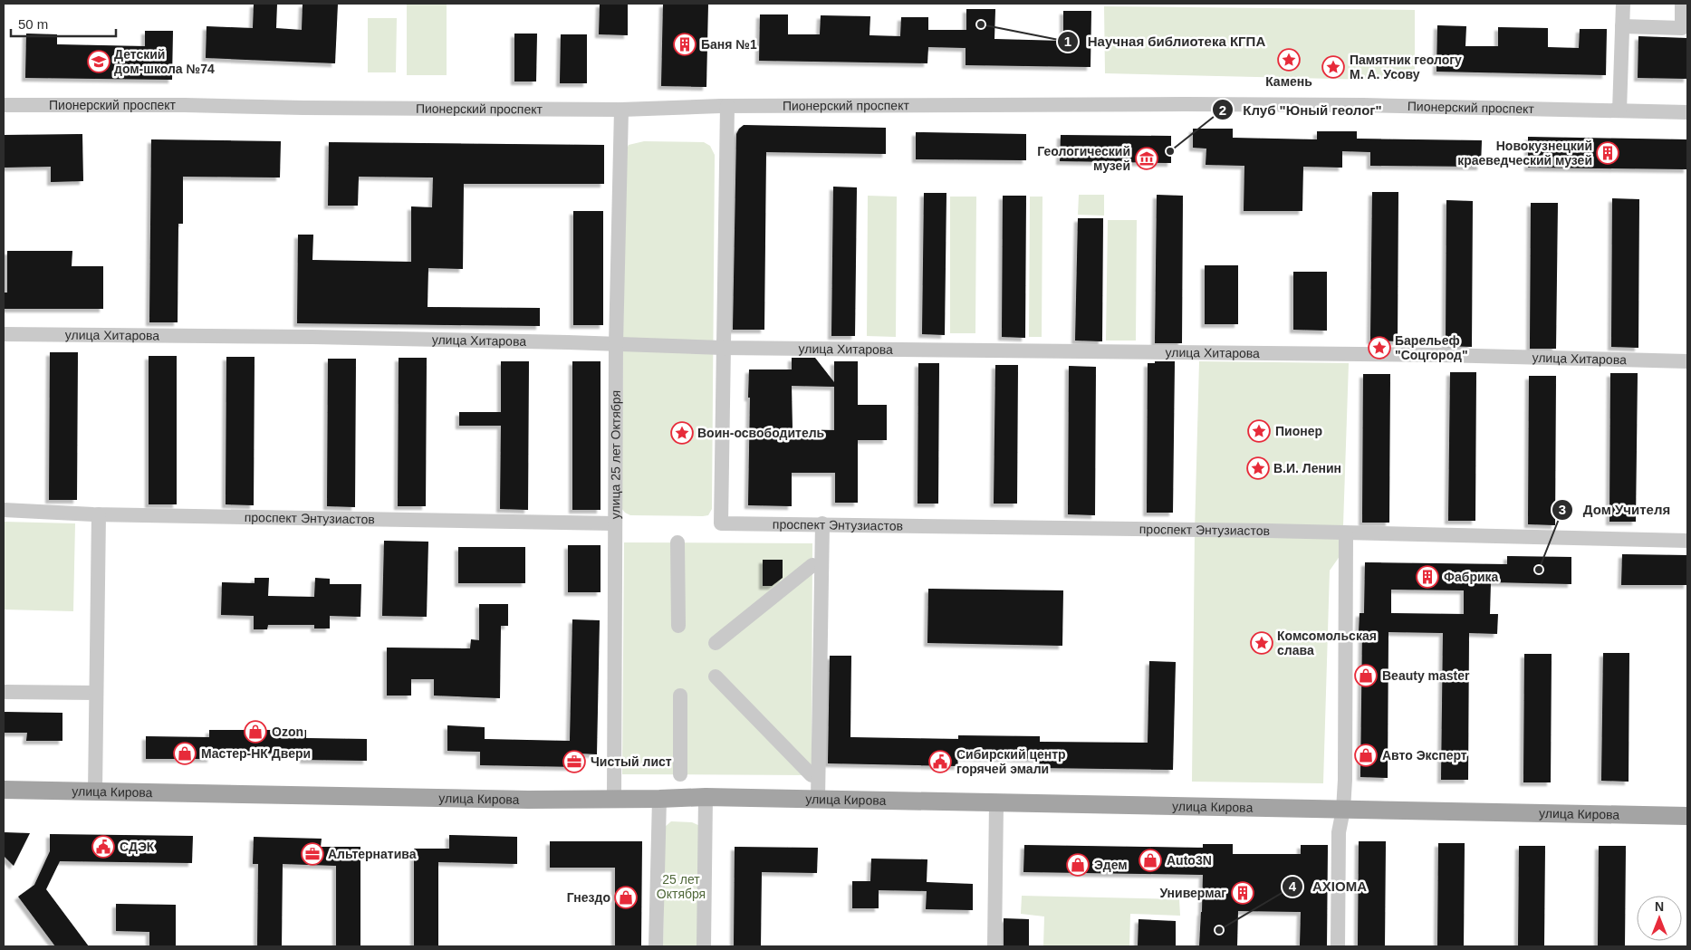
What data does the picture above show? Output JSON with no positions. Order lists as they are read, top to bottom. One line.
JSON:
{"streets":{"main road":["улица Кирова"],"street":["Пионерский проспект","улица Хитарова","улица 25 лет Октября","проспект Энтузиастов"]},"crossings":[["Пионерский проспект","улица 25 лет Октября"],["улица Хитарова","улица 25 лет Октября"],["улица Хитарова","проспект Энтузиастов"],["улица 25 лет Октября","проспект Энтузиастов"],["улица 25 лет Октября","улица Кирова"]],"parks":["25 лет Октября"],"places":{"other":["Научная библиотека КГПА","Клуб \"Юный геолог\"","Дом Учителя","AXIOMA"],"building":["Баня №1","Новокузнецкий краеведческий музей","Фабрика","Универмаг"],"place":["Камень","Памятник геологу М. А. Усову","Барельеф \"Соцгород\"","Пионер","Воин-освободитель","В.И. Ленин","Комсомольская слава"],"school or university":["Детский дом-школа №74"],"museum":["Геологический музей"],"shop":["Beauty master","Ozon","Мастер-НК Двери","Авто Эксперт","Auto3N","Эдем","Гнездо"],"office":["Чистый лист","Альтернатива"],"public building":["Сибирский центр горячей эмали","СДЭК"]},"scale_bar":"50 m","north":"top"}
